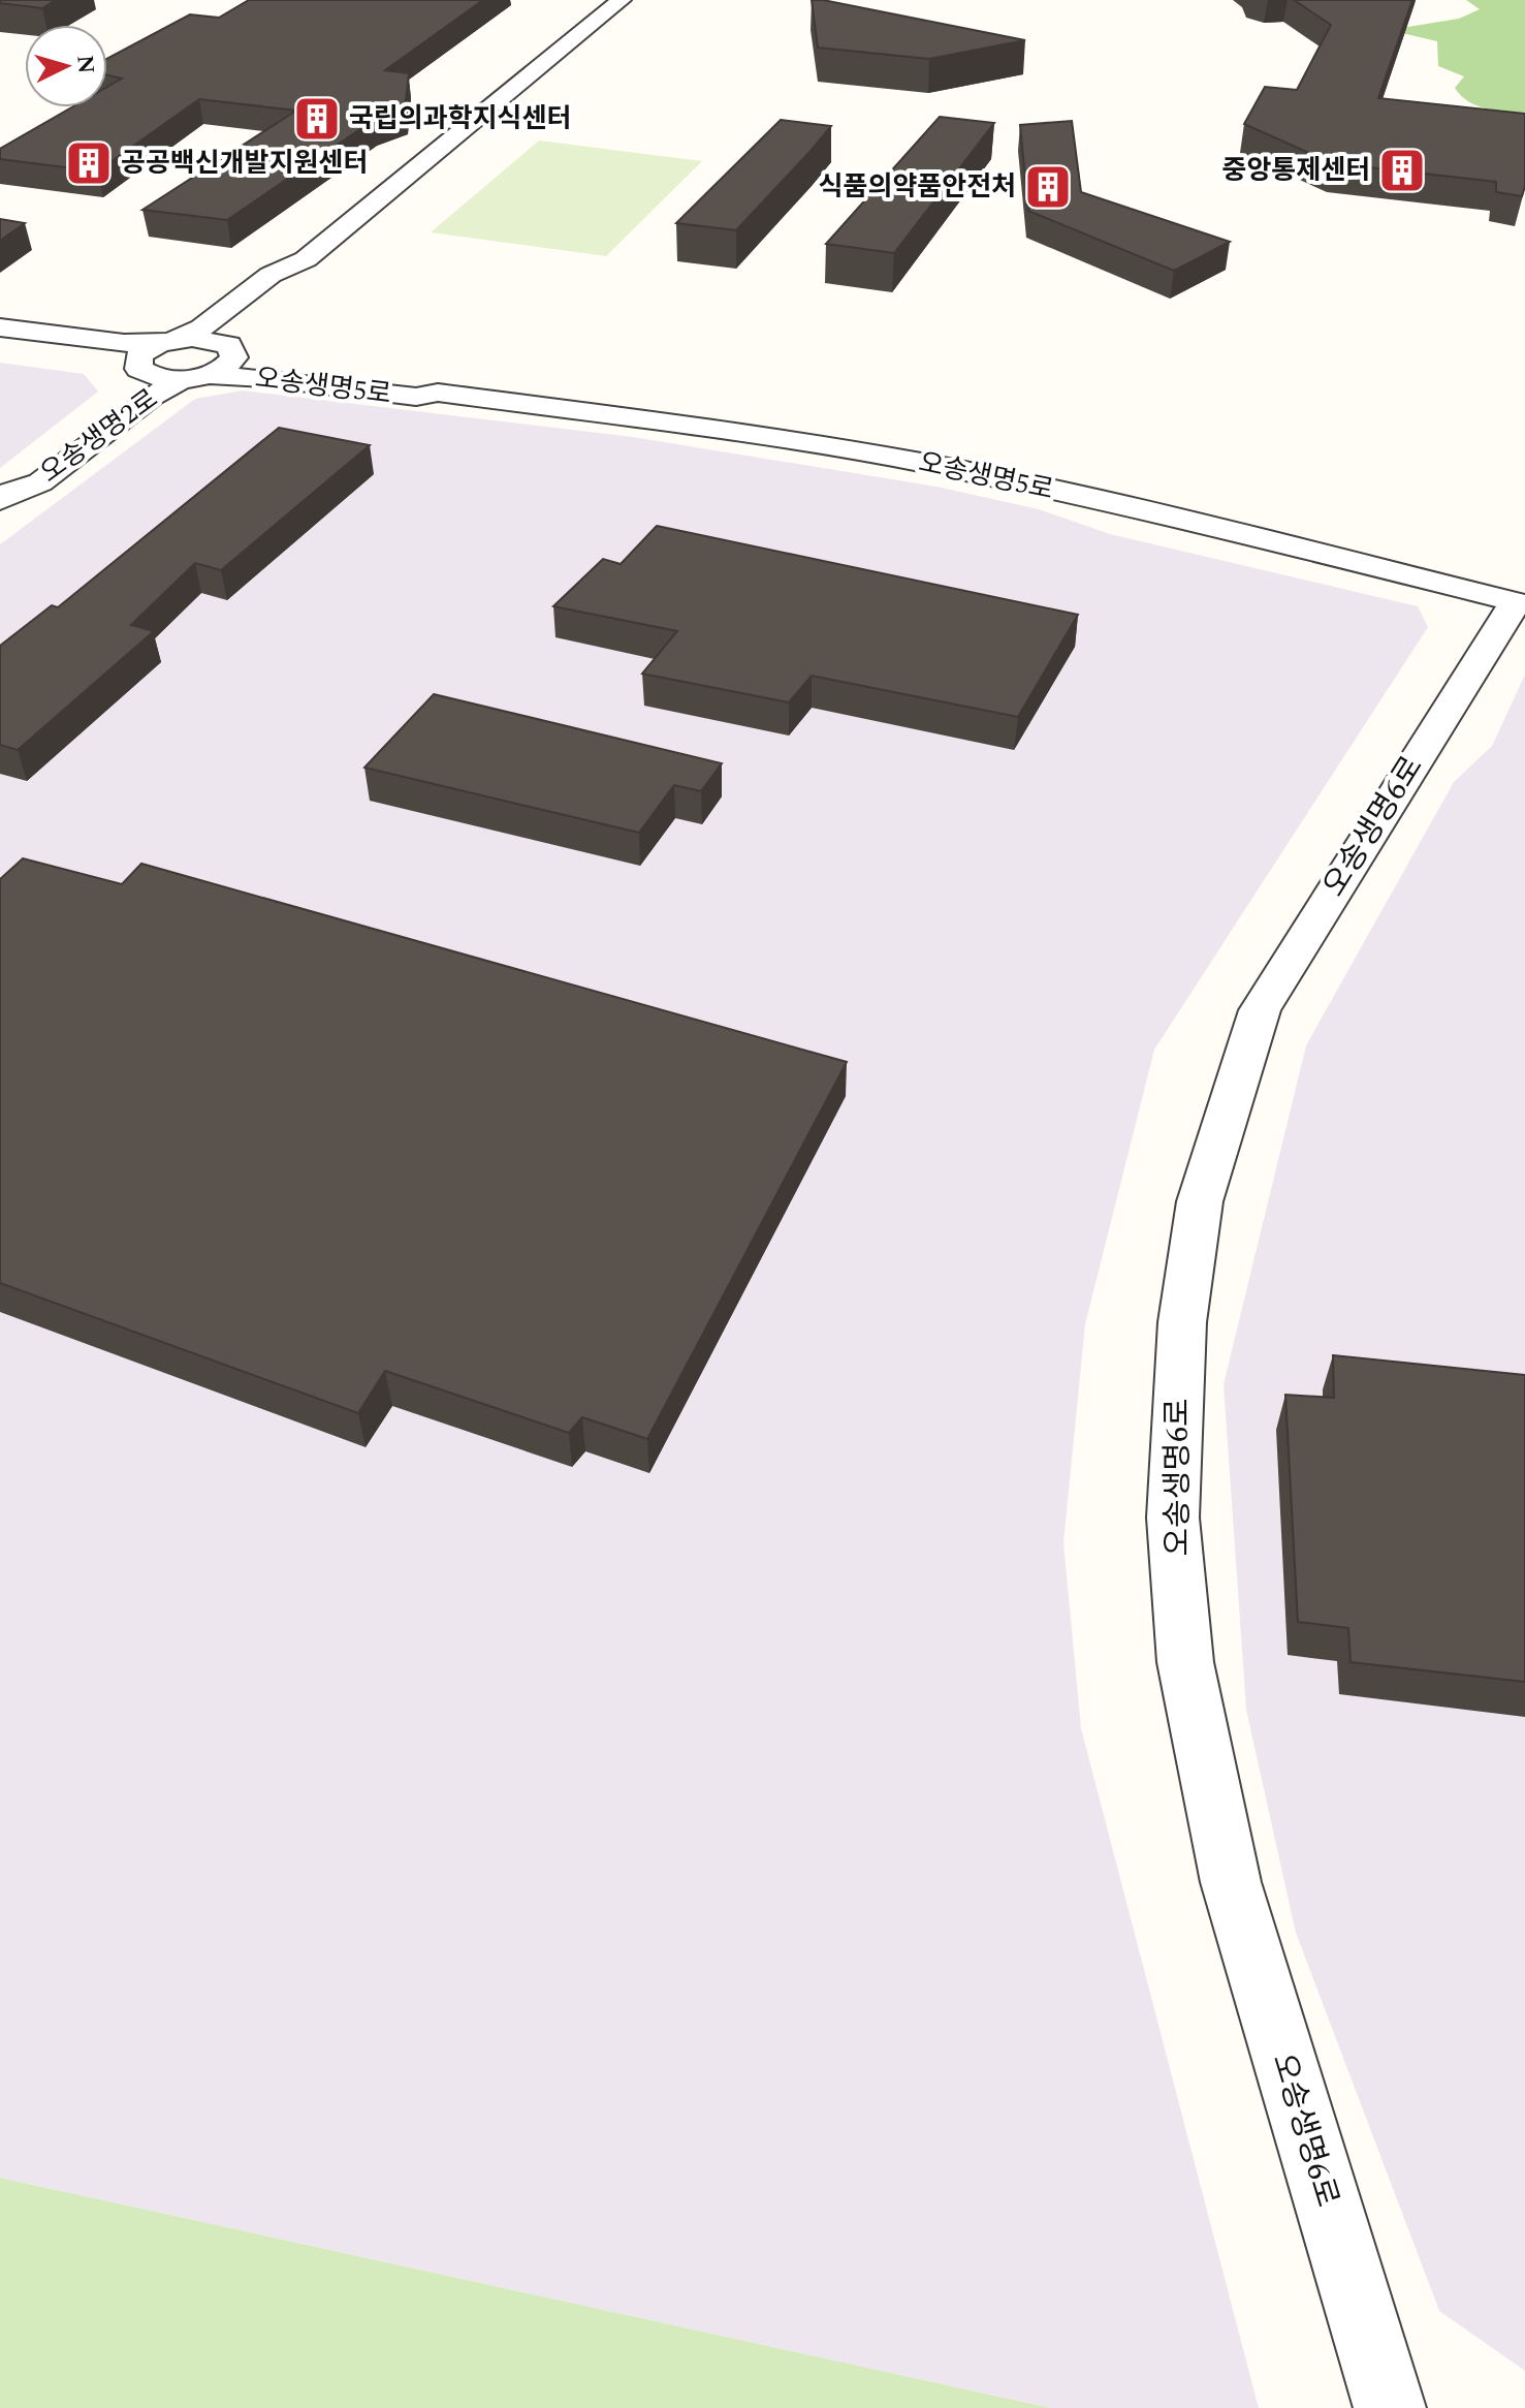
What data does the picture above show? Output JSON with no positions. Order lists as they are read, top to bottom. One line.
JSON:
{"streets":{"street":["오송생명5로","오송생명2로","오송생명6로"]},"crossings":[["오송생명5로","오송생명2로"],["오송생명5로","오송생명6로"]],"places":{"building":["국립의과학지식센터","공공백신개발지원센터","중앙통제센터","식품의약품안전처"]},"north":"right"}
